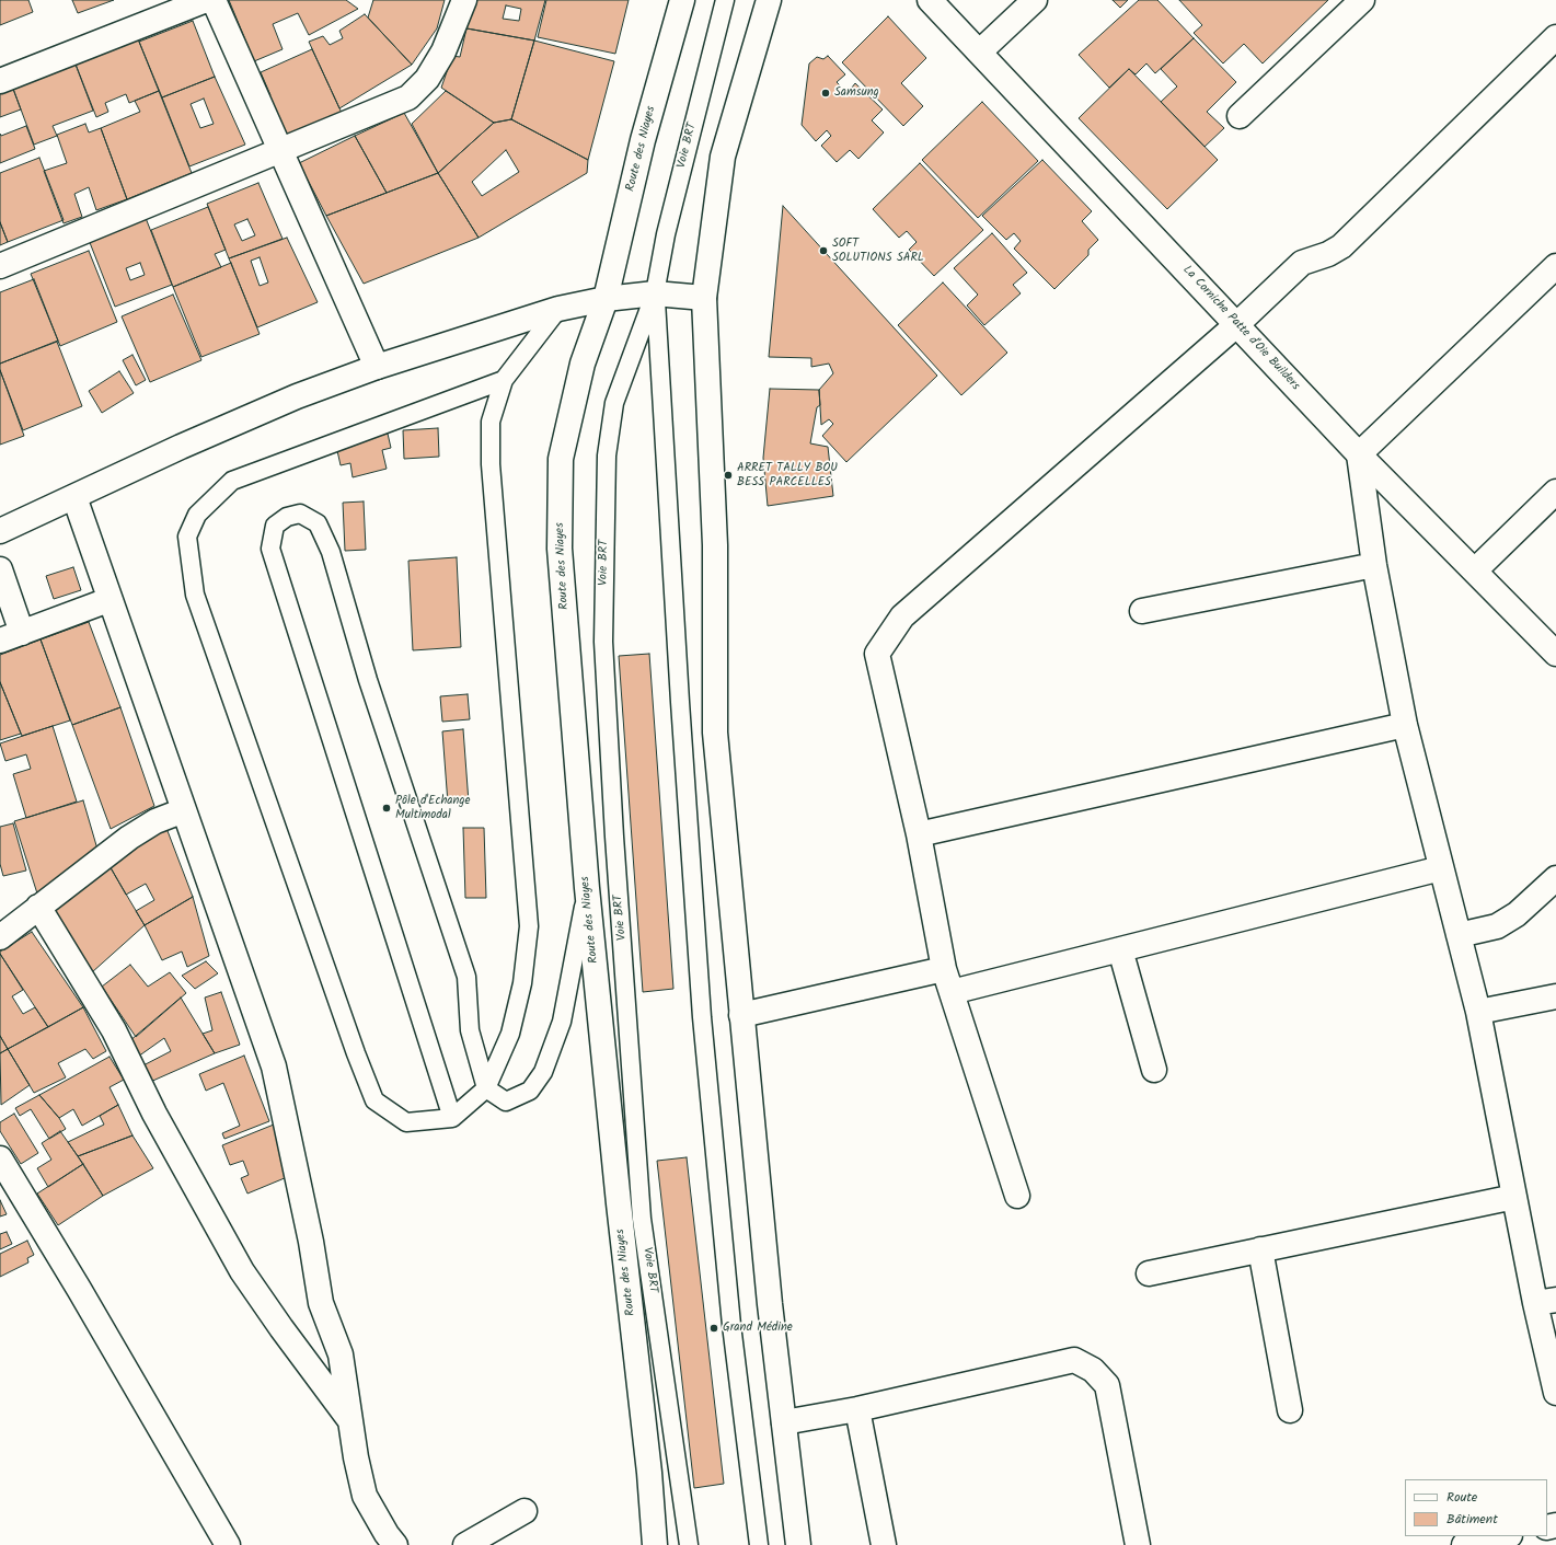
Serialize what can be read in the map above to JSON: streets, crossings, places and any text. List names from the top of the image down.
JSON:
{
  "streets": {
    "street": ["Route des Niayes", "La Corniche Patte d'Oie Builders"],
    "lane": ["Voie BRT"]
  },
  "places": [
    "Samsung",
    "SOFT SOLUTIONS SARL",
    "ARRET TALLY BOU BESS PARCELLES",
    "Pôle d'Echange Multimodal",
    "Grand Médine"
  ],
  "legend": ["Route", "Bâtiment"]
}
